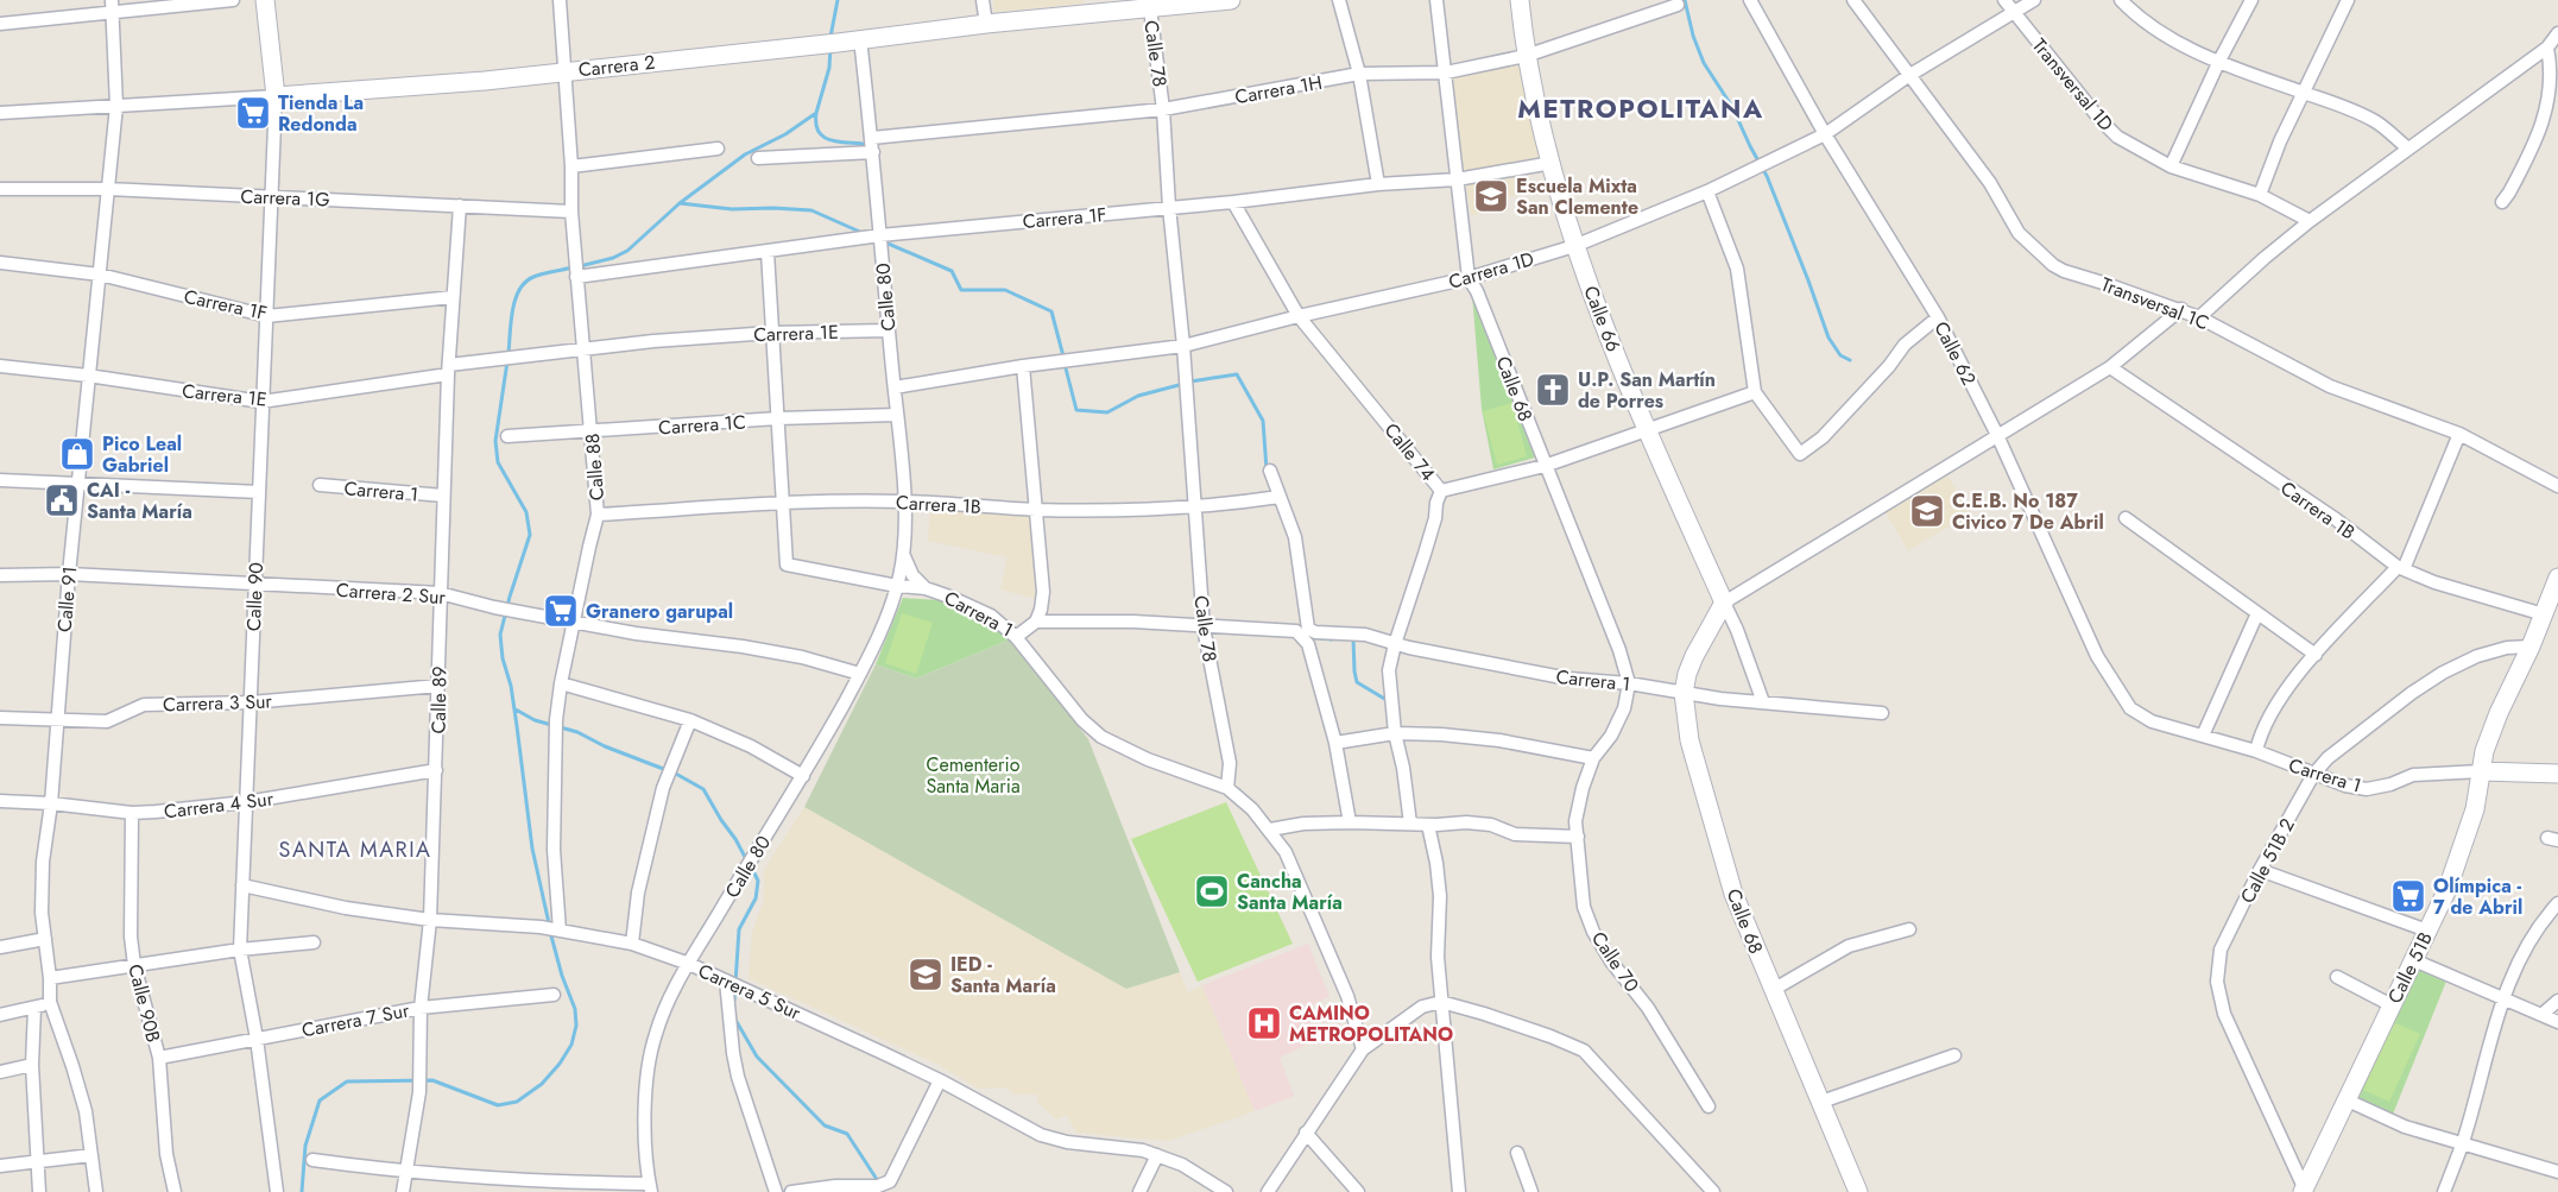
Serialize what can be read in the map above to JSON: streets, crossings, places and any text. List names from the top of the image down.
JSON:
{
  "streets": {
    "street": [
      "Calle 78",
      "Carrera 2",
      "Transversal 1D",
      "Carrera 1H",
      "Carrera 1G",
      "Carrera 1F",
      "Carrera 1D",
      "Calle 80",
      "Transversal 1C",
      "Calle 66",
      "Carrera 1E",
      "Calle 62",
      "Calle 68",
      "Carrera 1C",
      "Calle 74",
      "Calle 88",
      "Carrera 1",
      "Carrera 1B",
      "Carrera 2 Sur",
      "Calle 90",
      "Calle 91",
      "Calle 89",
      "Carrera 3 Sur",
      "Carrera 4 Sur",
      "Calle 51B 2",
      "Calle 70",
      "Calle 51B",
      "Carrera 5 Sur",
      "Calle 90B",
      "Carrera 7 Sur"
    ]
  },
  "crossings": [
    ["Calle 78", "Carrera 2"],
    ["Calle 78", "Carrera 1H"],
    ["Calle 78", "Carrera 1F"],
    ["Calle 78", "Carrera 1D"],
    ["Calle 78", "Carrera 1"],
    ["Calle 78", "Carrera 1B"],
    ["Carrera 2", "Calle 80"],
    ["Carrera 2", "Calle 88"],
    ["Carrera 2", "Calle 90"],
    ["Carrera 2", "Calle 91"],
    ["Transversal 1D", "Carrera 1D"],
    ["Carrera 1H", "Calle 80"],
    ["Carrera 1H", "Calle 66"],
    ["Carrera 1H", "Calle 68"],
    ["Carrera 1G", "Calle 88"],
    ["Carrera 1G", "Calle 90"],
    ["Carrera 1G", "Calle 91"],
    ["Carrera 1G", "Calle 89"],
    ["Carrera 1F", "Calle 80"],
    ["Carrera 1F", "Calle 66"],
    ["Carrera 1F", "Calle 68"],
    ["Carrera 1F", "Calle 74"],
    ["Carrera 1F", "Calle 88"],
    ["Carrera 1F", "Calle 90"],
    ["Carrera 1F", "Calle 91"],
    ["Carrera 1F", "Calle 89"],
    ["Carrera 1D", "Calle 80"],
    ["Carrera 1D", "Transversal 1C"],
    ["Carrera 1D", "Calle 66"],
    ["Carrera 1D", "Calle 62"],
    ["Carrera 1D", "Calle 68"],
    ["Carrera 1D", "Calle 74"],
    ["Calle 80", "Carrera 1E"],
    ["Calle 80", "Carrera 1C"],
    ["Calle 80", "Carrera 1"],
    ["Calle 80", "Carrera 1B"],
    ["Calle 80", "Carrera 2 Sur"],
    ["Calle 80", "Carrera 5 Sur"],
    ["Calle 66", "Calle 68"],
    ["Calle 66", "Carrera 1"],
    ["Carrera 1E", "Calle 88"],
    ["Carrera 1E", "Calle 90"],
    ["Carrera 1E", "Calle 91"],
    ["Carrera 1E", "Calle 89"],
    ["Calle 62", "Carrera 1"],
    ["Calle 68", "Carrera 1"],
    ["Carrera 1C", "Calle 88"],
    ["Calle 74", "Carrera 1"],
    ["Calle 88", "Carrera 1B"],
    ["Calle 88", "Carrera 2 Sur"],
    ["Calle 88", "Carrera 5 Sur"],
    ["Carrera 1", "Carrera 1B"],
    ["Carrera 1", "Calle 89"],
    ["Carrera 1", "Calle 51B 2"],
    ["Carrera 1", "Calle 51B"],
    ["Carrera 1B", "Calle 51B"],
    ["Carrera 2 Sur", "Calle 90"],
    ["Carrera 2 Sur", "Calle 91"],
    ["Carrera 2 Sur", "Calle 89"],
    ["Calle 90", "Carrera 3 Sur"],
    ["Calle 90", "Carrera 4 Sur"],
    ["Calle 90", "Carrera 5 Sur"],
    ["Calle 90", "Carrera 7 Sur"],
    ["Calle 91", "Carrera 3 Sur"],
    ["Calle 91", "Carrera 4 Sur"],
    ["Calle 89", "Carrera 3 Sur"],
    ["Calle 89", "Carrera 4 Sur"],
    ["Calle 89", "Carrera 5 Sur"],
    ["Calle 89", "Carrera 7 Sur"],
    ["Carrera 4 Sur", "Calle 90B"],
    ["Calle 51B 2", "Calle 51B"],
    ["Calle 90B", "Carrera 7 Sur"]
  ],
  "districts": ["METROPOLITANA", "SANTA MARIA"],
  "parks": ["Cementerio Santa Maria"],
  "places": {
    "supermarket": ["Tienda La Redonda", "Granero garupal", "Olímpica - 7 de Abril"],
    "school or university": ["Escuela Mixta San Clemente", "C.E.B. No 187 Civico 7 De Abril", "IED - Santa María"],
    "church": ["U.P. San Martín de Porres"],
    "shop": ["Pico Leal Gabriel"],
    "public building": ["CAI - Santa María"],
    "sports": ["Cancha Santa María"],
    "hospital": ["CAMINO METROPOLITANO"]
  }
}
